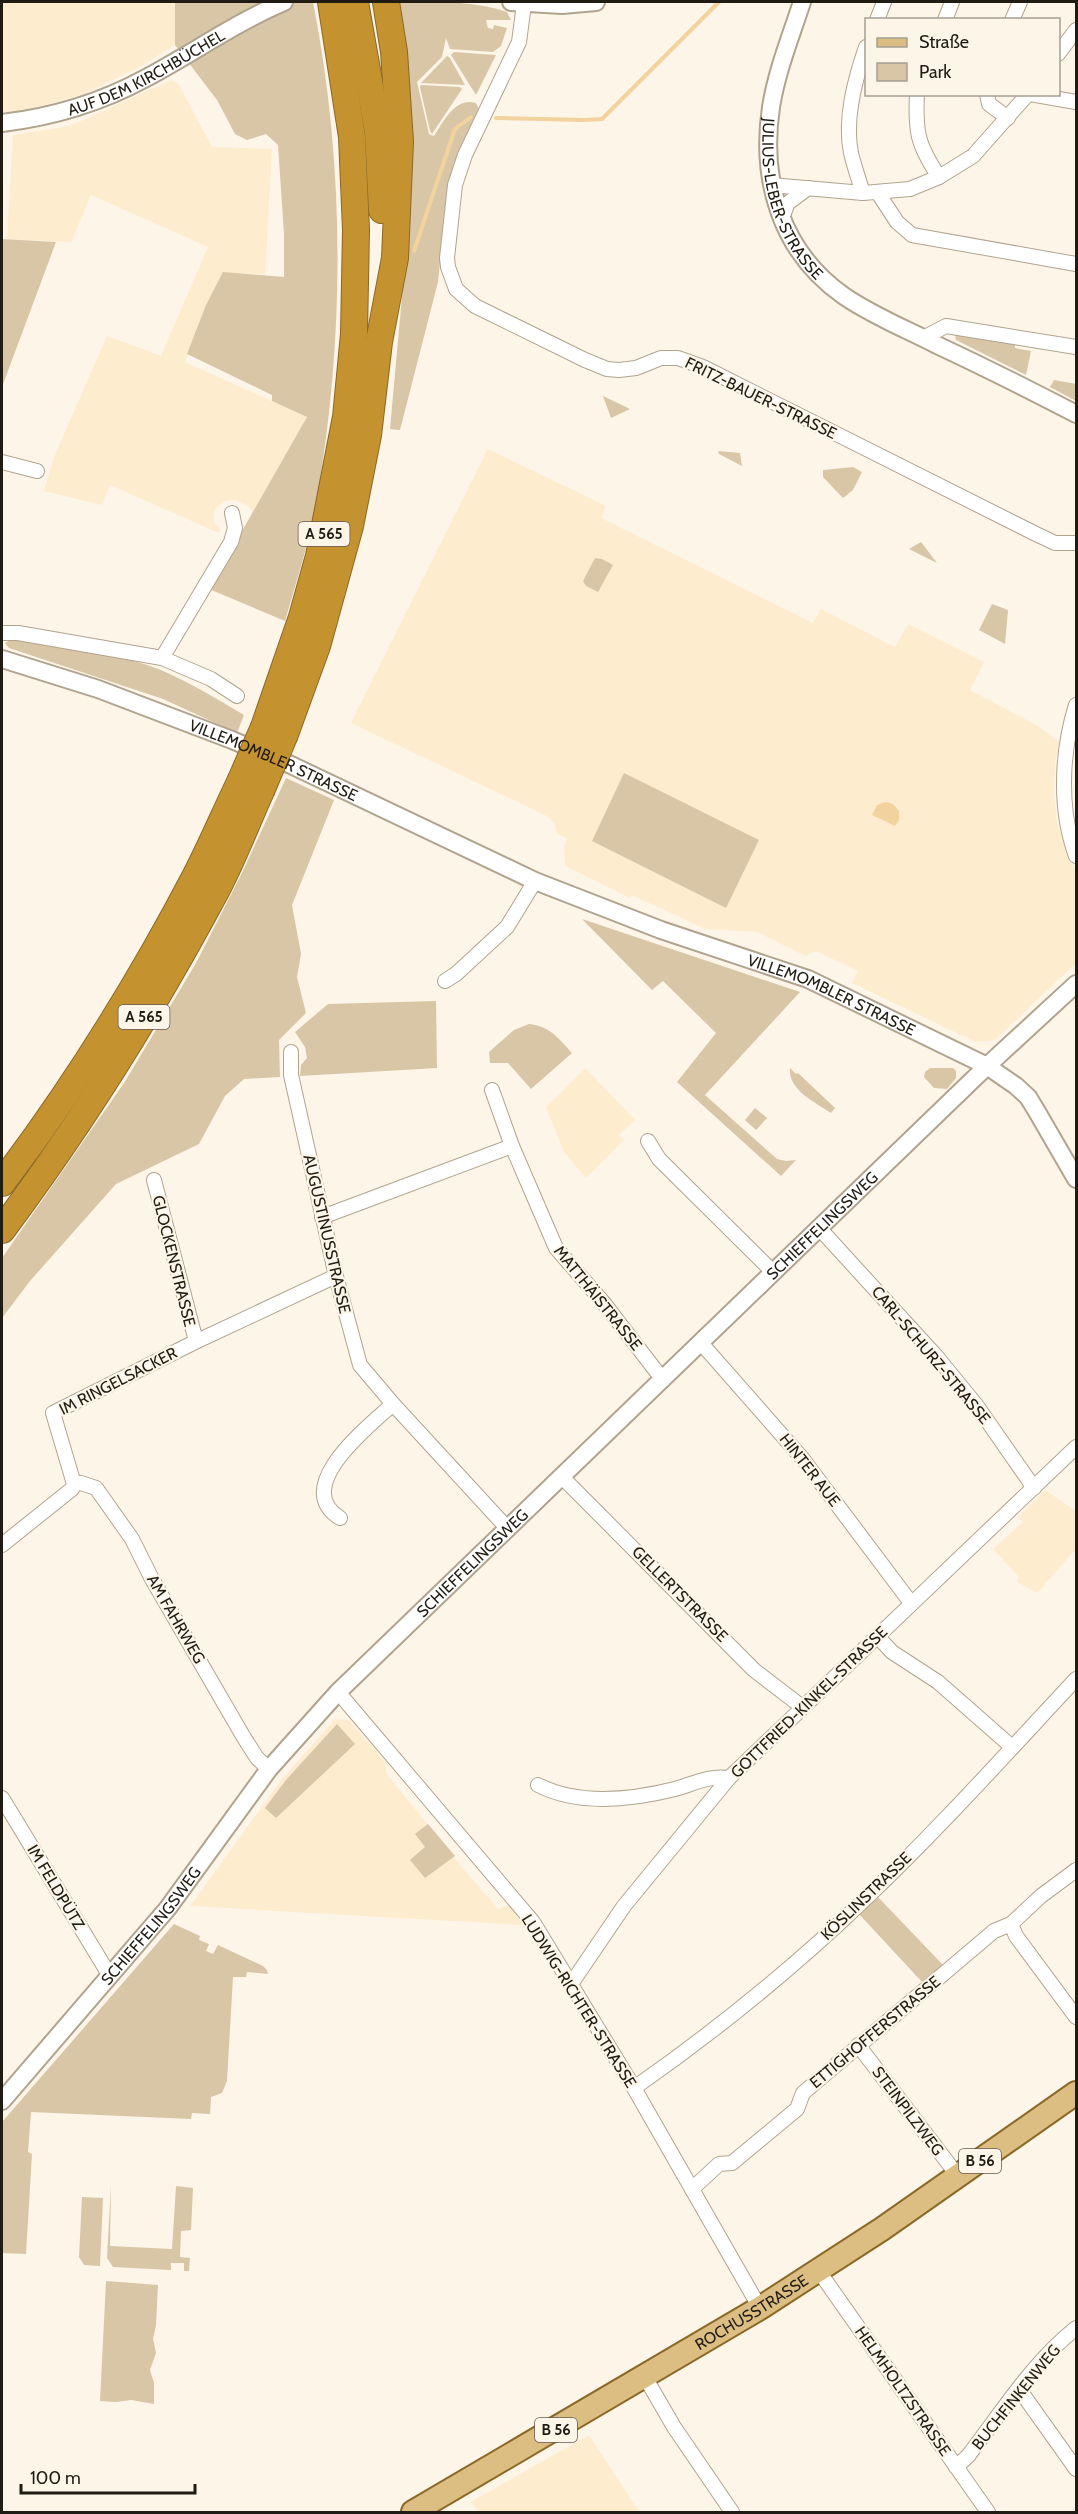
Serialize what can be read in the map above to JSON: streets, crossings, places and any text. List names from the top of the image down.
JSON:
{
  "streets": {
    "highway": ["A 565"],
    "main road": ["B 56", "ROCHUSSTRASSE"],
    "street": [
      "AUF DEM KIRCHBÜCHEL",
      "JULIUS-LEBER-STRASSE",
      "FRITZ-BAUER-STRASSE",
      "VILLEMOMBLER STRASSE",
      "SCHIEFFELINGSWEG",
      "AUGUSTINUSSTRASSE",
      "GLOCKENSTRASSE",
      "MATTHÄISTRASSE",
      "CARL-SCHURZ-STRASSE",
      "IM RINGELSACKER",
      "HINTER AUE",
      "GELLERTSTRASSE",
      "AM FAHRWEG",
      "GOTTFRIED-KINKEL-STRASSE",
      "IM FELDPÜTZ",
      "KÖSLINSTRASSE",
      "LUDWIG-RICHTER-STRASSE",
      "ETTIGHOFFERSTRASSE",
      "STEINPILZWEG",
      "HELMHOLTZSTRASSE",
      "BUCHFINKENWEG"
    ]
  },
  "crossings": [
    ["VILLEMOMBLER STRASSE", "SCHIEFFELINGSWEG"],
    ["SCHIEFFELINGSWEG", "AUGUSTINUSSTRASSE"],
    ["SCHIEFFELINGSWEG", "MATTHÄISTRASSE"],
    ["SCHIEFFELINGSWEG", "CARL-SCHURZ-STRASSE"],
    ["SCHIEFFELINGSWEG", "HINTER AUE"],
    ["SCHIEFFELINGSWEG", "GELLERTSTRASSE"],
    ["SCHIEFFELINGSWEG", "AM FAHRWEG"],
    ["SCHIEFFELINGSWEG", "IM FELDPÜTZ"],
    ["SCHIEFFELINGSWEG", "LUDWIG-RICHTER-STRASSE"],
    ["AUGUSTINUSSTRASSE", "IM RINGELSACKER"],
    ["GLOCKENSTRASSE", "IM RINGELSACKER"],
    ["CARL-SCHURZ-STRASSE", "GOTTFRIED-KINKEL-STRASSE"],
    ["IM RINGELSACKER", "AM FAHRWEG"],
    ["HINTER AUE", "GOTTFRIED-KINKEL-STRASSE"],
    ["GELLERTSTRASSE", "GOTTFRIED-KINKEL-STRASSE"],
    ["GOTTFRIED-KINKEL-STRASSE", "LUDWIG-RICHTER-STRASSE"],
    ["KÖSLINSTRASSE", "LUDWIG-RICHTER-STRASSE"],
    ["LUDWIG-RICHTER-STRASSE", "ETTIGHOFFERSTRASSE"],
    ["LUDWIG-RICHTER-STRASSE", "ROCHUSSTRASSE"],
    ["ETTIGHOFFERSTRASSE", "STEINPILZWEG"],
    ["STEINPILZWEG", "ROCHUSSTRASSE"],
    ["ROCHUSSTRASSE", "HELMHOLTZSTRASSE"],
    ["HELMHOLTZSTRASSE", "BUCHFINKENWEG"]
  ],
  "legend": ["Straße", "Park"],
  "scale_bar": "100 m"
}
